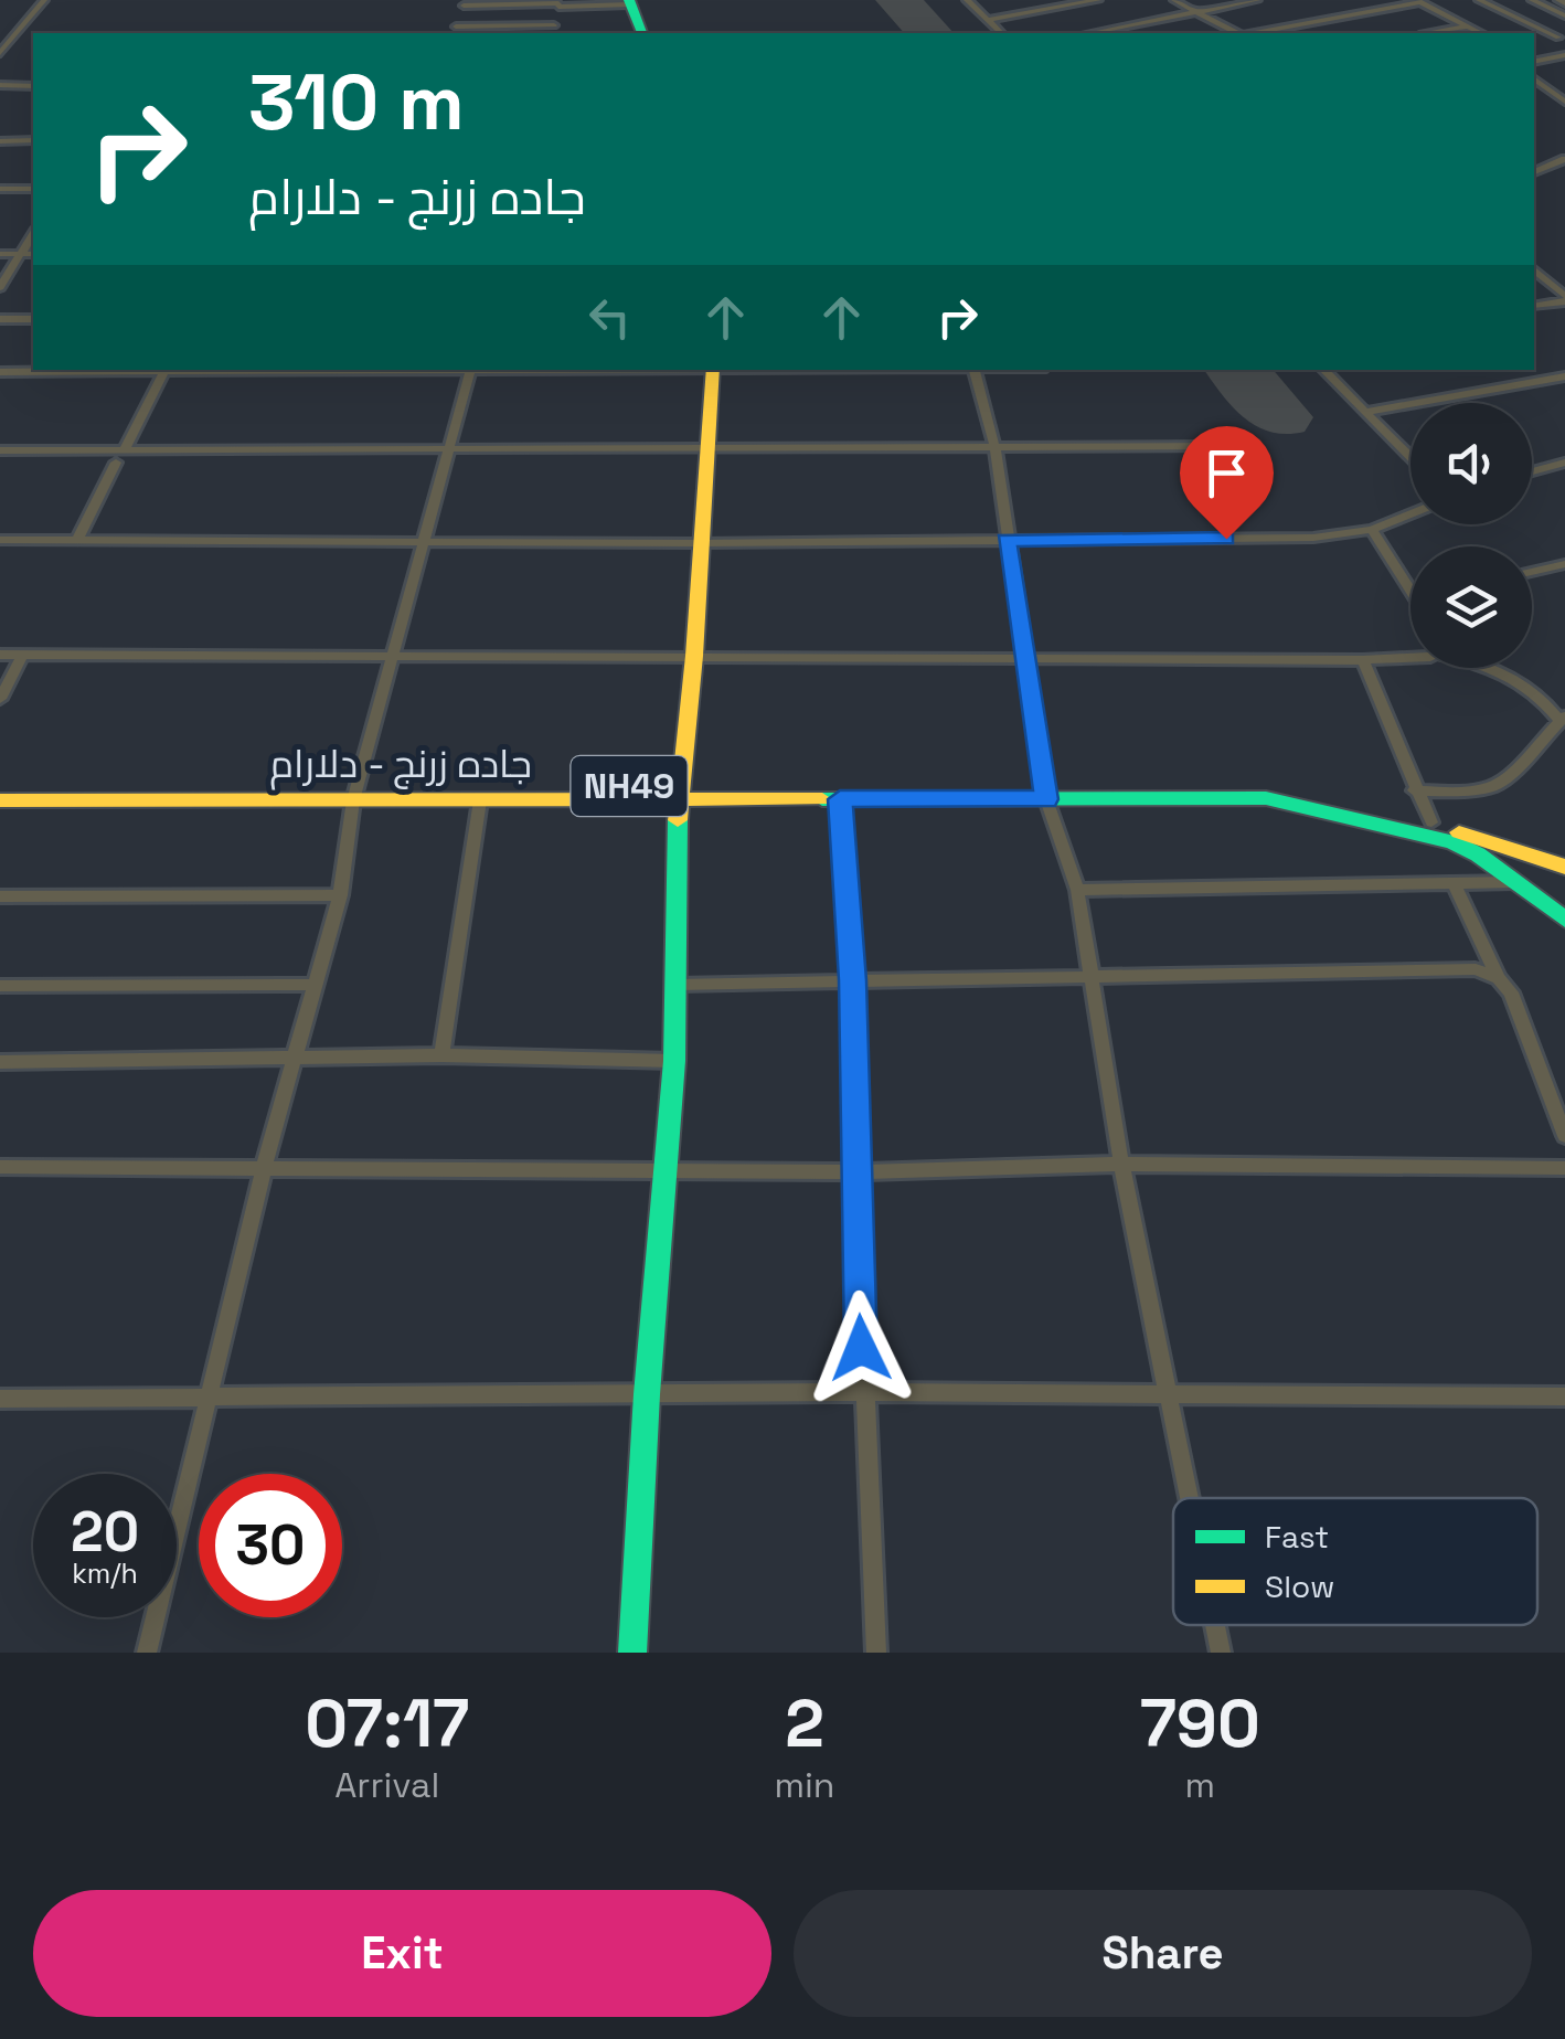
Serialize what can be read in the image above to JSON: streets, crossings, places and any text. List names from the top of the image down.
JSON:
{
  "streets": {
    "main road": ["جاده زرنج - دلارام", "NH49"]
  },
  "legend": ["Fast", "Slow"],
  "page": {
    "turn": ["310 m", "جاده زرنج - دلارام"],
    "speed": "20 km/h",
    "limit": "30",
    "eta": [
      "07:17",
      "Arrival",
      "2",
      "min",
      "790",
      "m"
    ],
    "buttons": ["Exit", "Share"]
  }
}
